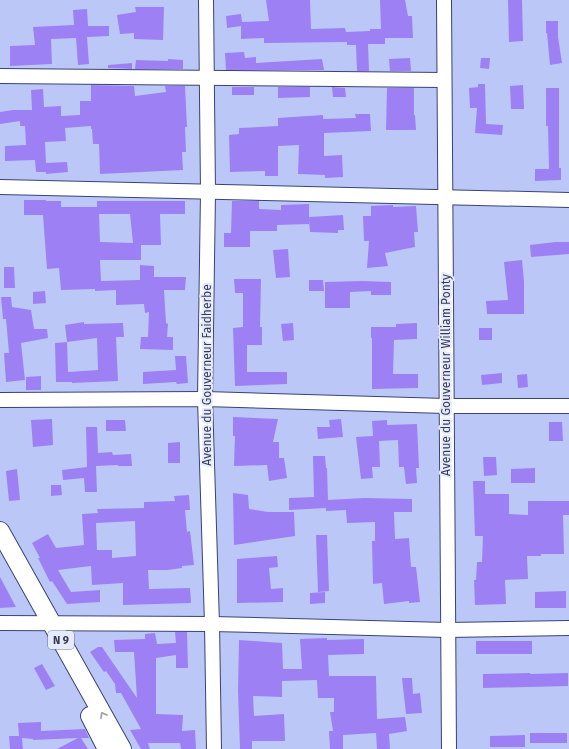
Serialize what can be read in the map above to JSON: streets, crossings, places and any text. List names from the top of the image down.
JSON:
{
  "streets": {
    "main road": ["N 9"],
    "street": ["Avenue du Gouverneur Faidherbe", "Avenue du Gouverneur William Ponty"]
  }
}
